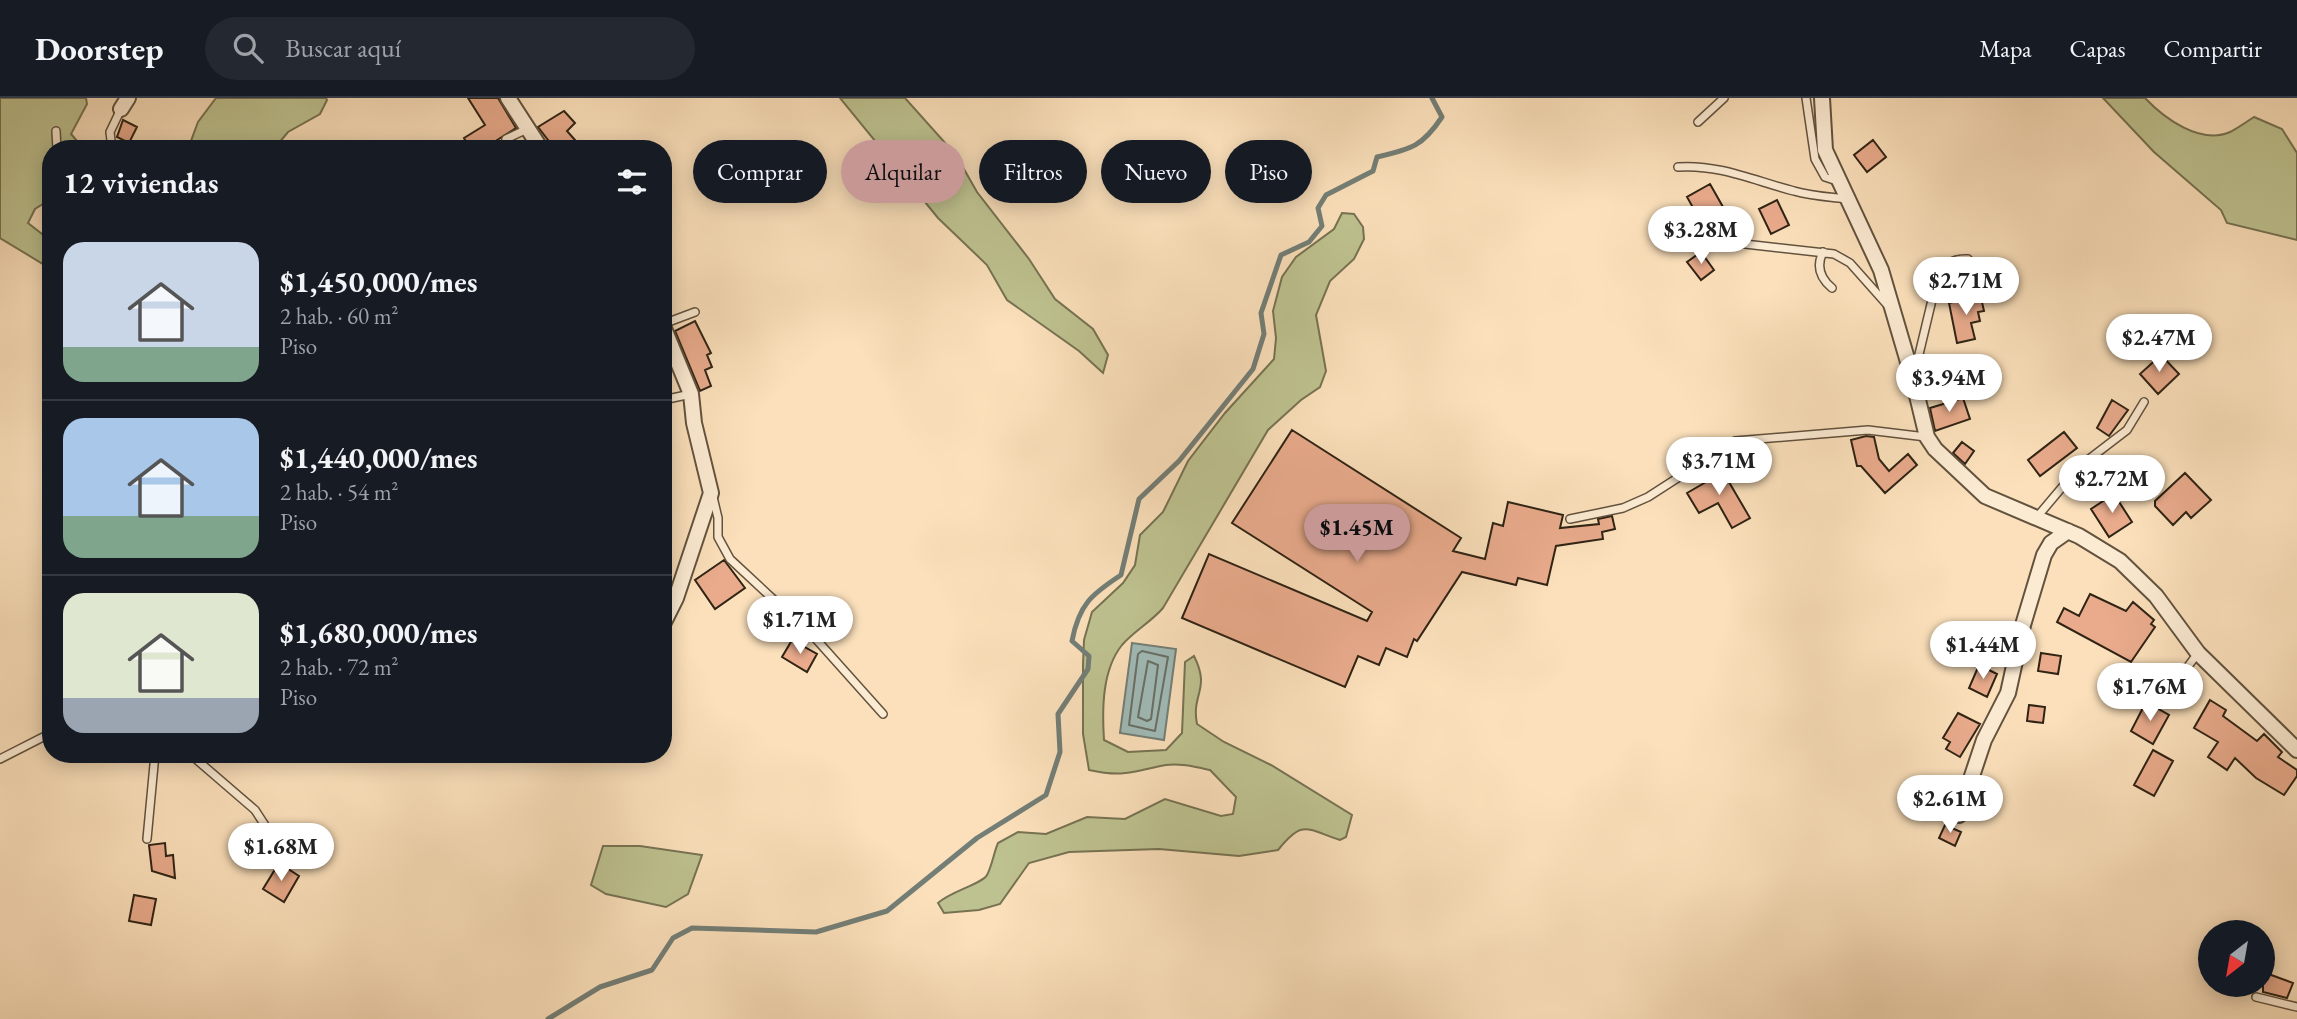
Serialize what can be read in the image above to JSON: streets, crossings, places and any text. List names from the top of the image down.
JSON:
{
  "north": "bottom left",
  "page": {
    "header": "Doorstep",
    "search": "Buscar aquí",
    "nav": ["Mapa", "Capas", "Compartir"],
    "chip": [
      "Comprar",
      "Alquilar",
      "Filtros",
      "Nuevo",
      "Piso"
    ],
    "heading": "12 viviendas",
    "price": [
      "$3.28M",
      "$2.71M",
      "$2.47M",
      "$3.94M",
      "$3.71M",
      "$2.72M",
      "$1.45M",
      "$1.71M",
      "$1.44M",
      "$1.76M",
      "$2.61M",
      "$1.68M"
    ],
    "list": [
      {
        "name": "$1,450,000/mes",
        "note": "2 hab. · 60 m² · Piso"
      },
      {
        "name": "$1,440,000/mes",
        "note": "2 hab. · 54 m² · Piso"
      },
      {
        "name": "$1,680,000/mes",
        "note": "2 hab. · 72 m² · Piso"
      }
    ]
  }
}
